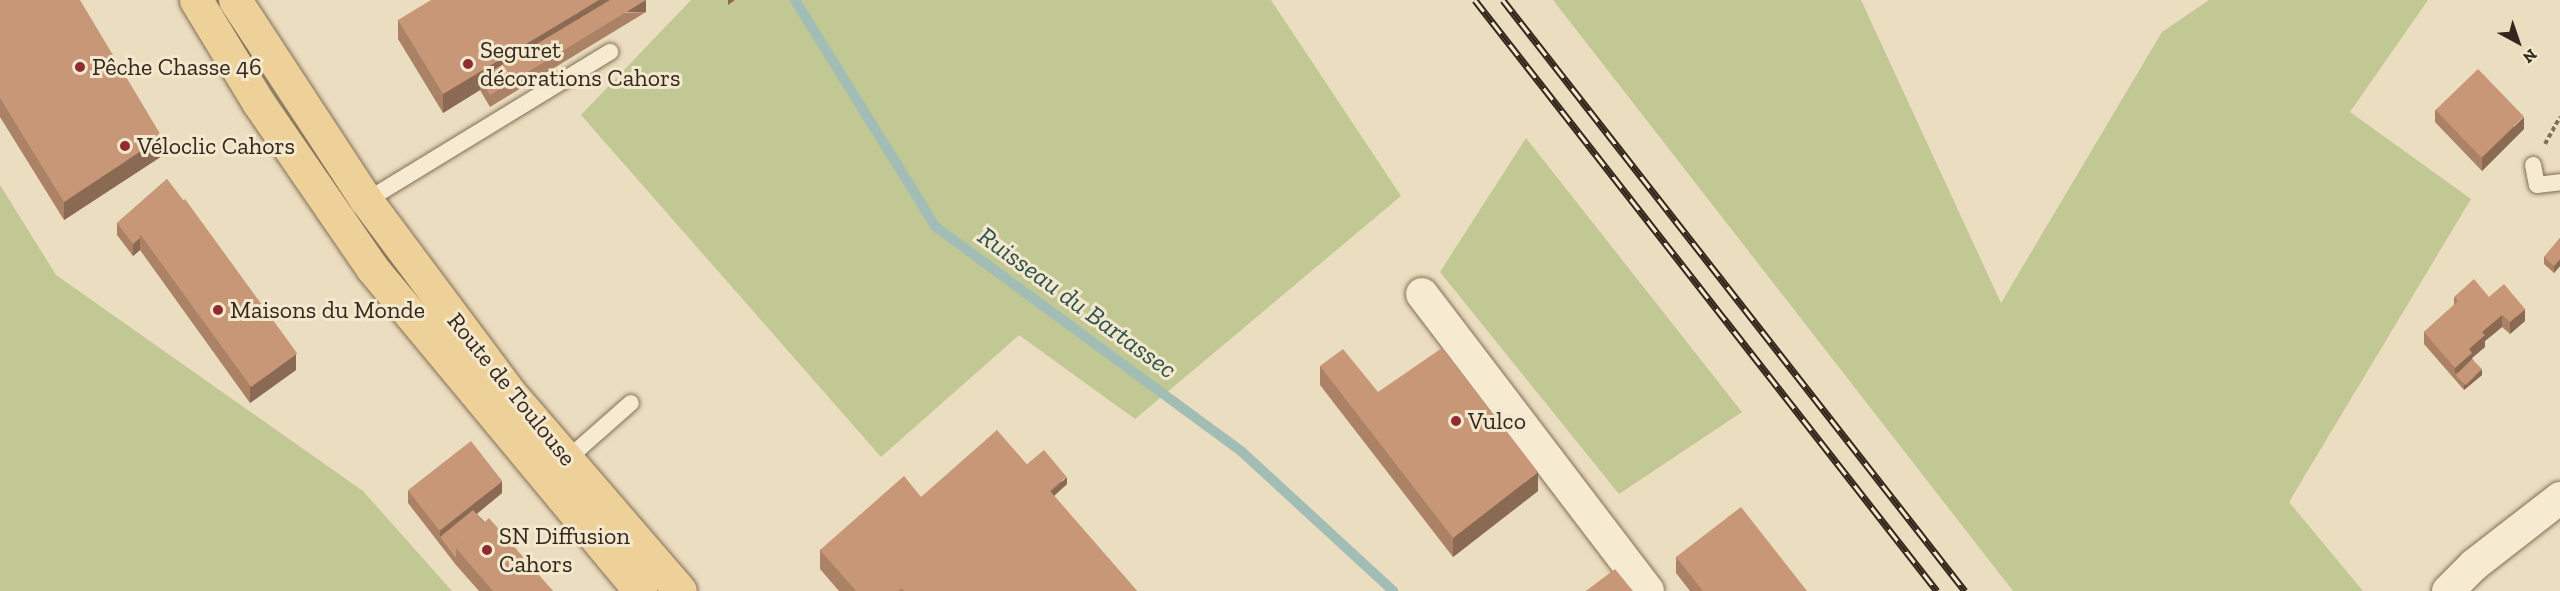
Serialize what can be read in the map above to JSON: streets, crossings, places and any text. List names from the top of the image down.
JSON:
{
  "streets": {
    "main road": ["Route de Toulouse"]
  },
  "water": ["Ruisseau du Bartassec"],
  "places": [
    "Seguret décorations Cahors",
    "Pêche Chasse 46",
    "Véloclic Cahors",
    "Maisons du Monde",
    "Vulco",
    "SN Diffusion Cahors"
  ],
  "north": "bottom right"
}
